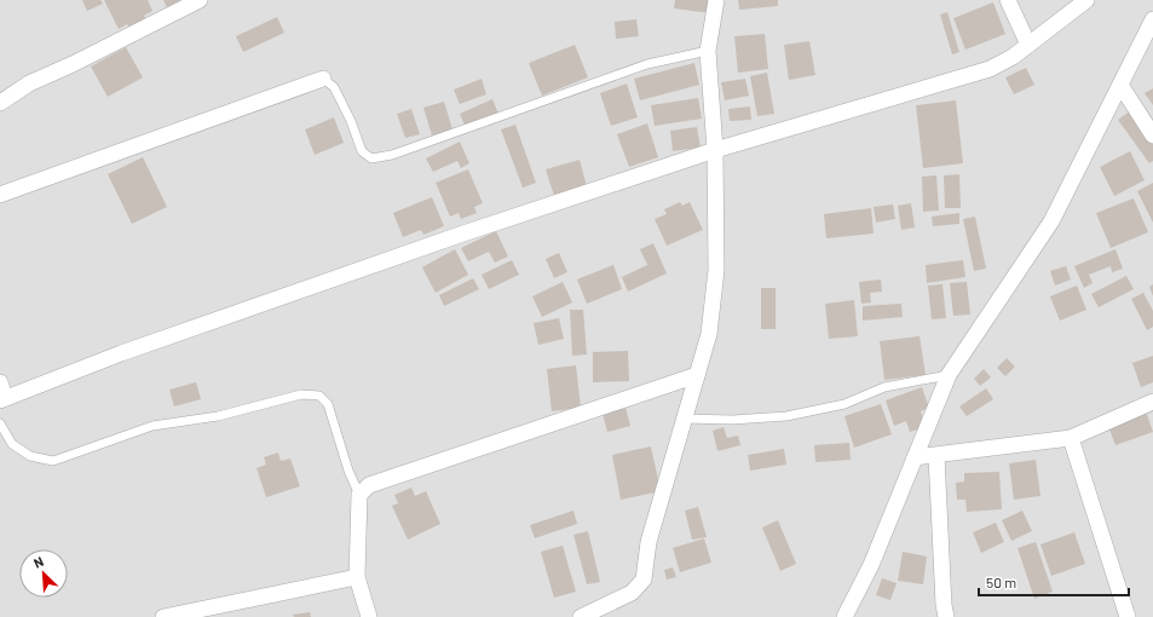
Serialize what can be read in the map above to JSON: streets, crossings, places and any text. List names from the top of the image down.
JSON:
{
  "scale_bar": "50 m",
  "north": "top left"
}
